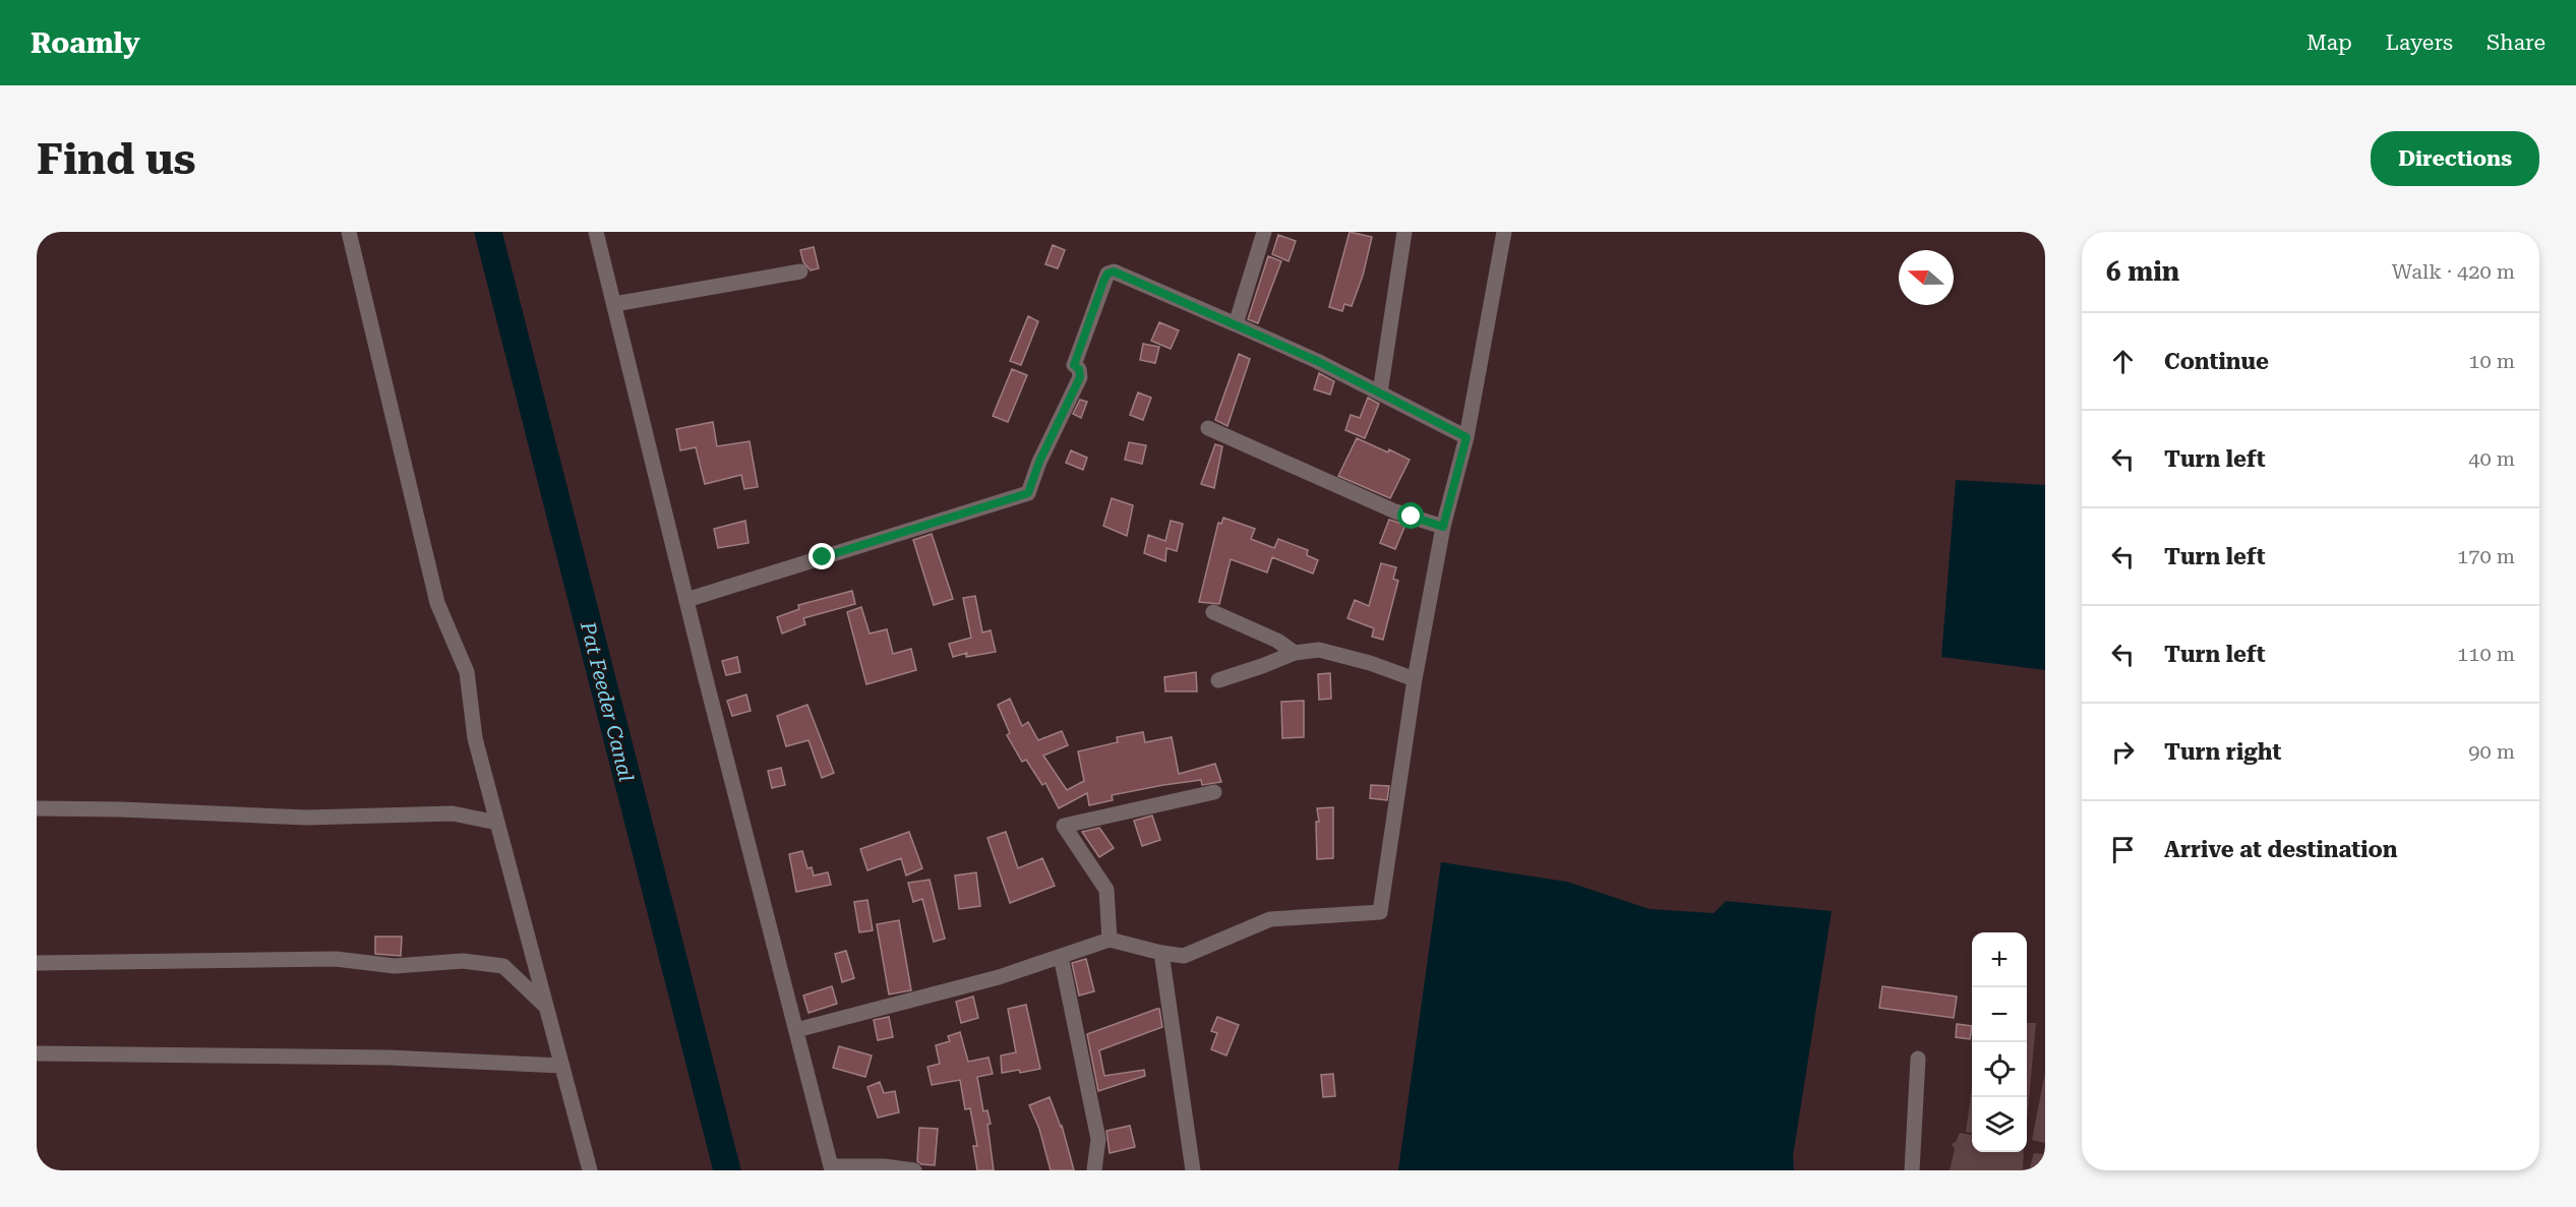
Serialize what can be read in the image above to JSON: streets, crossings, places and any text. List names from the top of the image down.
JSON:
{
  "water": ["Pat Feeder Canal"],
  "north": "left",
  "page": {
    "header": "Roamly",
    "nav": ["Map", "Layers", "Share"],
    "buttons": "Directions",
    "title": "Find us",
    "heading": ["6 min", "Walk · 420 m"],
    "list": [
      ["Continue", "10 m"],
      ["Turn left", "40 m"],
      ["Turn left", "170 m"],
      ["Turn left", "110 m"],
      ["Turn right", "90 m"],
      "Arrive at destination"
    ],
    "map_buttons": ["+", "−"]
  }
}
